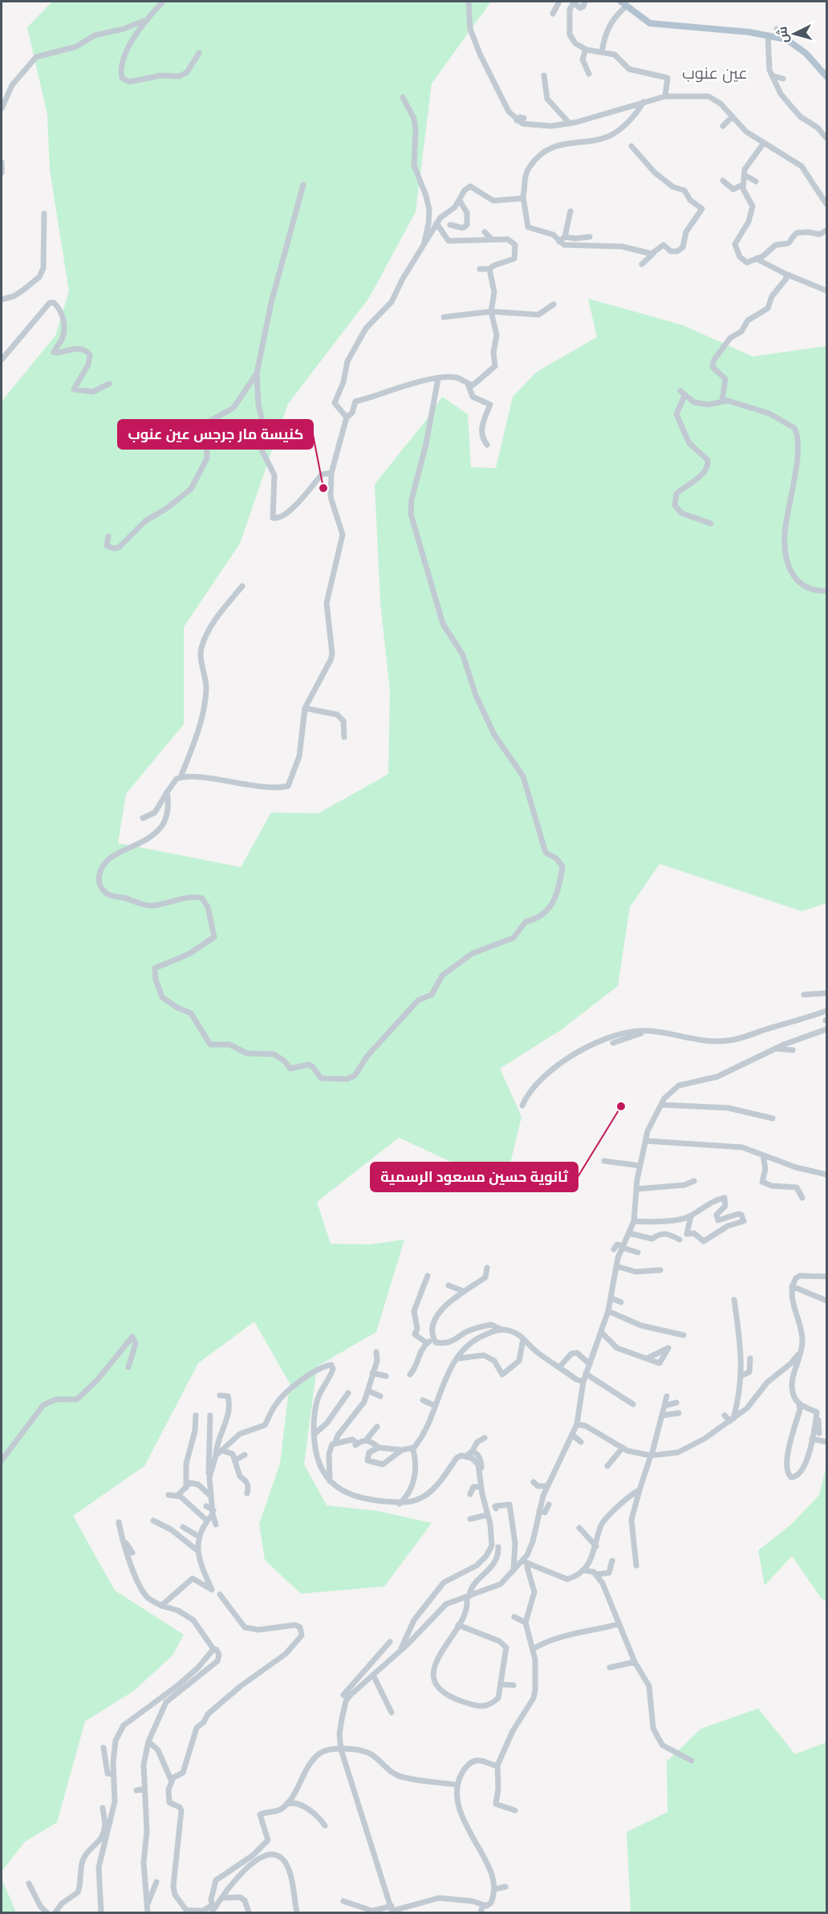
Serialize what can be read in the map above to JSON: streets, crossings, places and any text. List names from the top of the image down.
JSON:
{
  "districts": ["عين عنوب"],
  "places": ["كنيسة مار جرجس عين عنوب", "ثانوية حسين مسعود الرسمية"],
  "north": "left"
}
